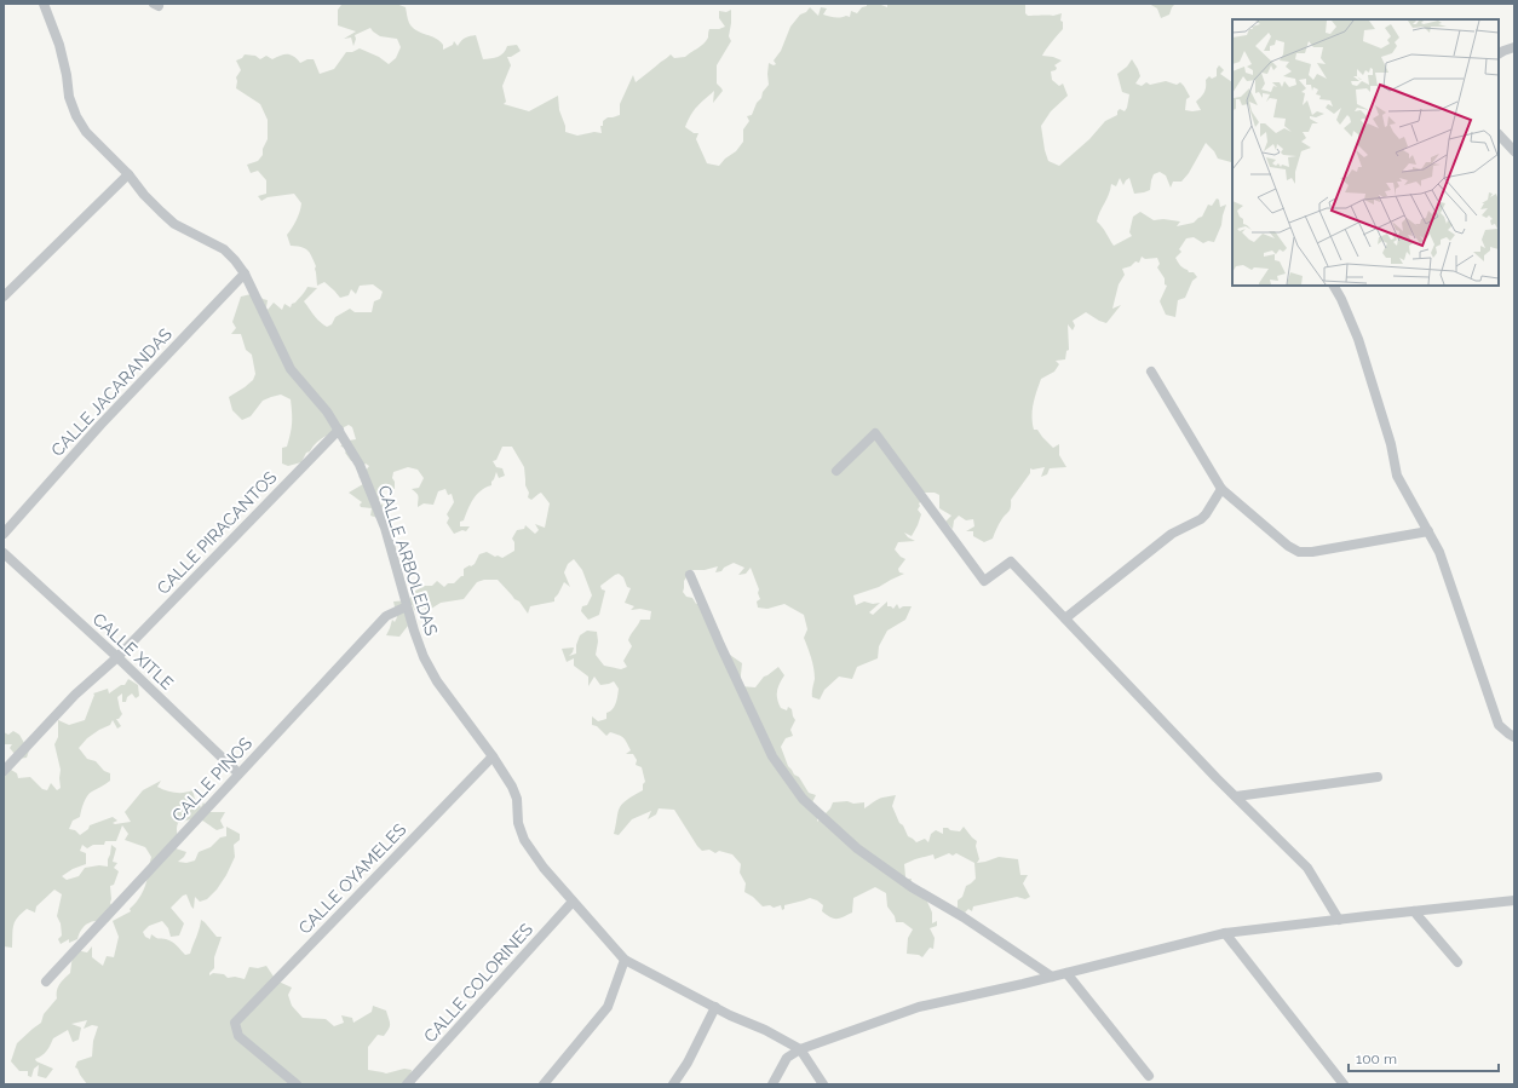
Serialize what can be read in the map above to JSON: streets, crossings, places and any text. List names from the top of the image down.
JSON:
{
  "streets": {
    "street": [
      "CALLE JACARANDAS",
      "CALLE PIRACANTOS",
      "CALLE ARBOLEDAS",
      "CALLE XITLE",
      "CALLE PINOS",
      "CALLE OYAMELES",
      "CALLE COLORINES"
    ]
  },
  "crossings": [
    ["CALLE JACARANDAS", "CALLE ARBOLEDAS"],
    ["CALLE PIRACANTOS", "CALLE ARBOLEDAS"],
    ["CALLE PIRACANTOS", "CALLE XITLE"],
    ["CALLE ARBOLEDAS", "CALLE PINOS"],
    ["CALLE ARBOLEDAS", "CALLE OYAMELES"],
    ["CALLE ARBOLEDAS", "CALLE COLORINES"],
    ["CALLE XITLE", "CALLE PINOS"]
  ],
  "scale_bar": "100 m"
}
